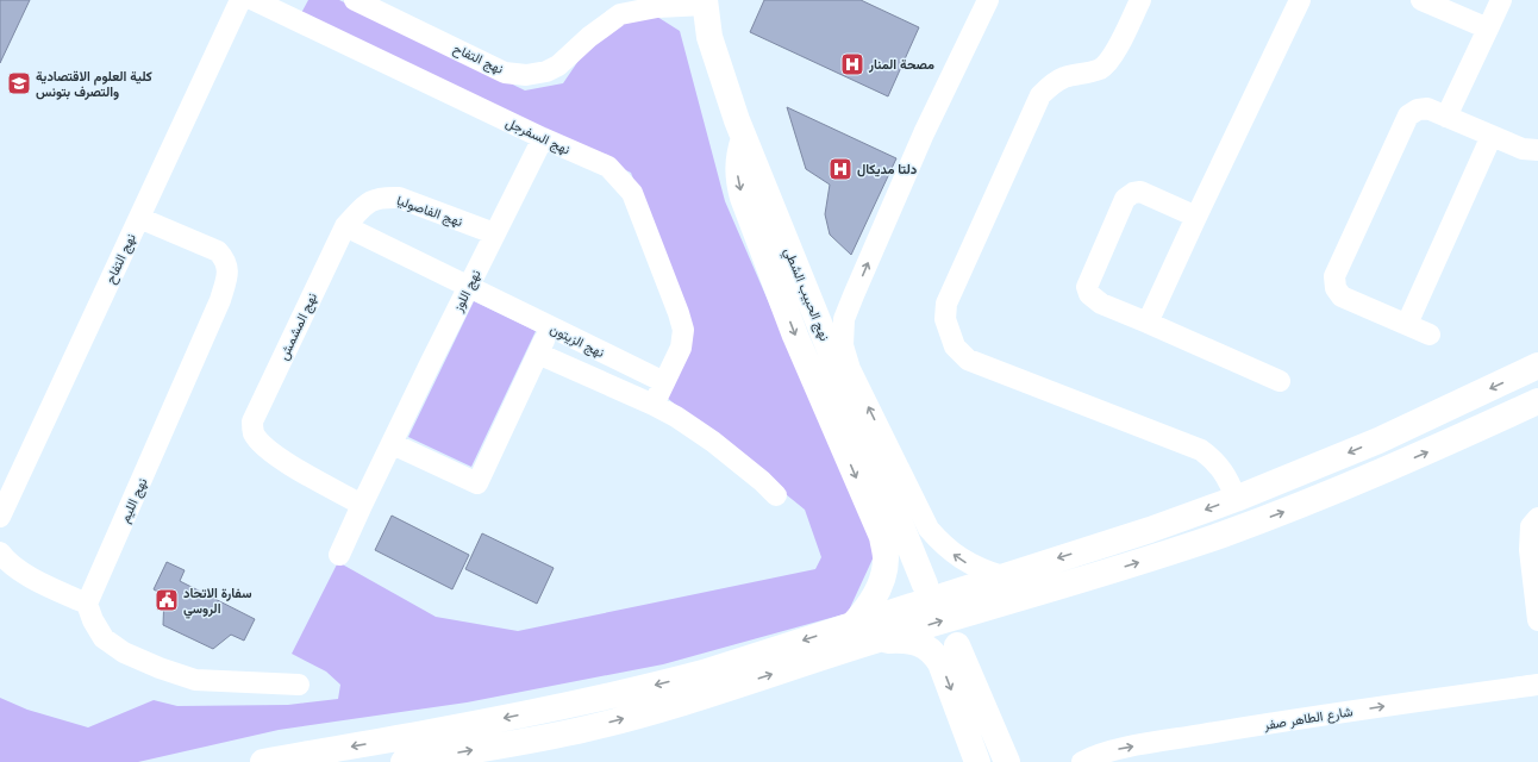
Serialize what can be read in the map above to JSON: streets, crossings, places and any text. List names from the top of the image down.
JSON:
{
  "streets": {
    "street": [
      "نهج التفاح",
      "نهج السفرجل",
      "نهج الفاصوليا",
      "نهج اللوز",
      "نهج الحبيب الشطي",
      "نهج المشمش",
      "نهج الزيتون",
      "نهج الليم",
      "شارع الطاهر صفر"
    ]
  },
  "crossings": [
    ["نهج التفاح", "نهج الحبيب الشطي"],
    ["نهج التفاح", "نهج الليم"],
    ["نهج السفرجل", "نهج اللوز"],
    ["نهج السفرجل", "نهج الزيتون"],
    ["نهج الفاصوليا", "نهج اللوز"],
    ["نهج الفاصوليا", "نهج المشمش"],
    ["نهج اللوز", "نهج المشمش"],
    ["نهج اللوز", "نهج الزيتون"]
  ],
  "places": {
    "hospital": ["مصحة المنار", "دلتا مديكال"],
    "school or university": ["كلية العلوم الاقتصادية والتصرف بتونس"],
    "public building": ["سفارة الاتحاد الروسي"]
  }
}
